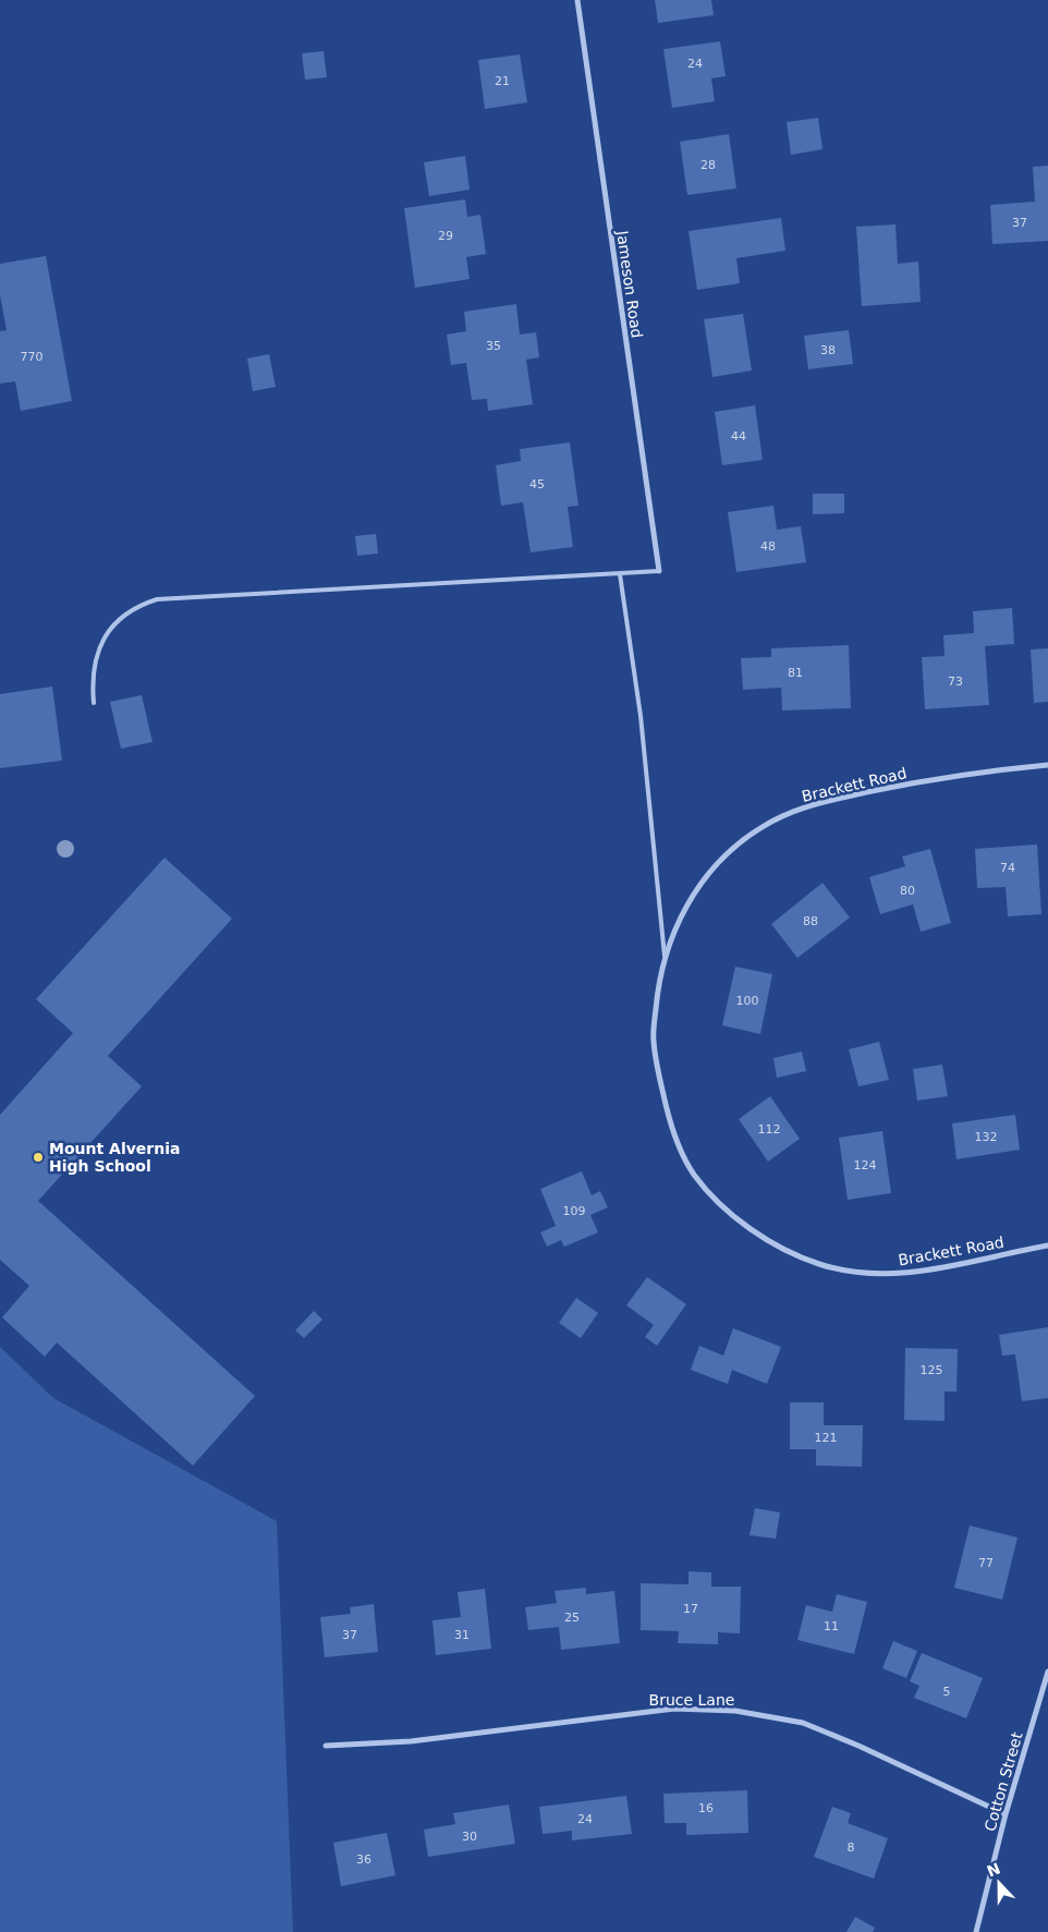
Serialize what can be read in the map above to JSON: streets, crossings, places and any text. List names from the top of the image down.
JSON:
{
  "streets": {
    "street": [
      "Jameson Road",
      "Brackett Road",
      "Bruce Lane",
      "Cotton Street"
    ]
  },
  "crossings": [
    ["Bruce Lane", "Cotton Street"]
  ],
  "places": ["Mount Alvernia High School"],
  "house_numbers": [
    "24",
    "21",
    "28",
    "37",
    "29",
    "35",
    "38",
    "770",
    "44",
    "45",
    "48",
    "81",
    "73",
    "74",
    "80",
    "88",
    "100",
    "112",
    "132",
    "124",
    "109",
    "125",
    "121",
    "77",
    "17",
    "25",
    "11",
    "37",
    "31",
    "5",
    "16",
    "24",
    "30",
    "8",
    "36"
  ],
  "north": "top"
}
